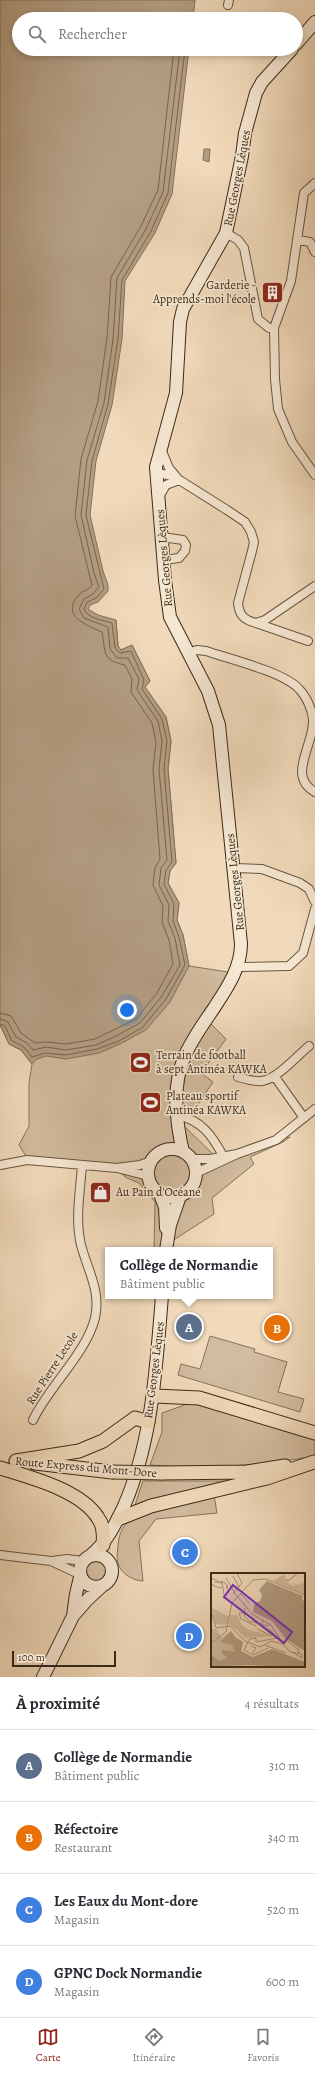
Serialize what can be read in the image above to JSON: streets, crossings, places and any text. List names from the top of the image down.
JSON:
{
  "streets": {
    "main road": ["Rue Georges Lèques", "Route Express du Mont-Dore"],
    "street": ["Rue Pierre Lecole"]
  },
  "places": {
    "building": ["Garderie - Apprends-moi l'école"],
    "sports": ["Terrain de football à sept Antinéa KAWKA", "Plateau sportif Antinéa KAWKA"],
    "shop": ["Au Pain d'Océane"]
  },
  "scale_bar": "100 m",
  "page": {
    "search": "Rechercher",
    "popup": ["Collège de Normandie", "Bâtiment public"],
    "pins": [
      "A",
      "B",
      "C",
      "D"
    ],
    "scale": "100 m",
    "heading": ["À proximité", "4 résultats"],
    "list": [
      {
        "mark": "A",
        "name": "Collège de Normandie",
        "note": "Bâtiment public",
        "value": "310 m"
      },
      {
        "mark": "B",
        "name": "Réfectoire",
        "note": "Restaurant",
        "value": "340 m"
      },
      {
        "mark": "C",
        "name": "Les Eaux du Mont-dore",
        "note": "Magasin",
        "value": "520 m"
      },
      {
        "mark": "D",
        "name": "GPNC Dock Normandie",
        "note": "Magasin",
        "value": "600 m"
      }
    ],
    "nav": ["Carte", "Itinéraire", "Favoris"]
  }
}
